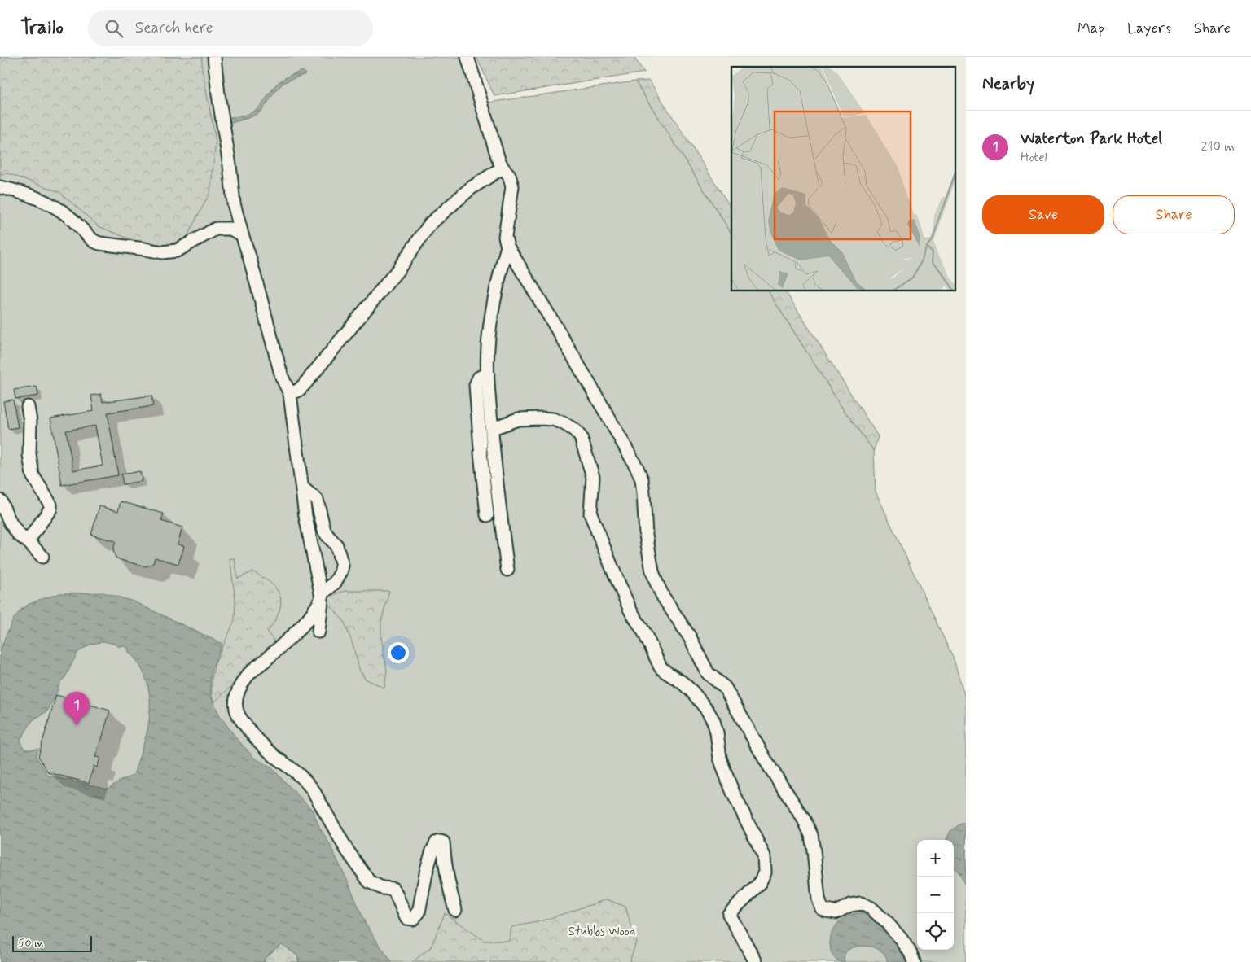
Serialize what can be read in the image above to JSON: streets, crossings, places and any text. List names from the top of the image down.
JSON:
{
  "parks": ["Stubbs Wood"],
  "scale_bar": "50 m",
  "page": {
    "header": "Trailo",
    "search": "Search here",
    "nav": ["Map", "Layers", "Share"],
    "heading": "Nearby",
    "list": [
      {
        "mark": "1",
        "name": "Waterton Park Hotel",
        "note": "Hotel",
        "value": "210 m"
      }
    ],
    "buttons": ["Save", "Share"],
    "pins": "1",
    "map_buttons": ["+", "−"],
    "scale": "50 m"
  }
}
